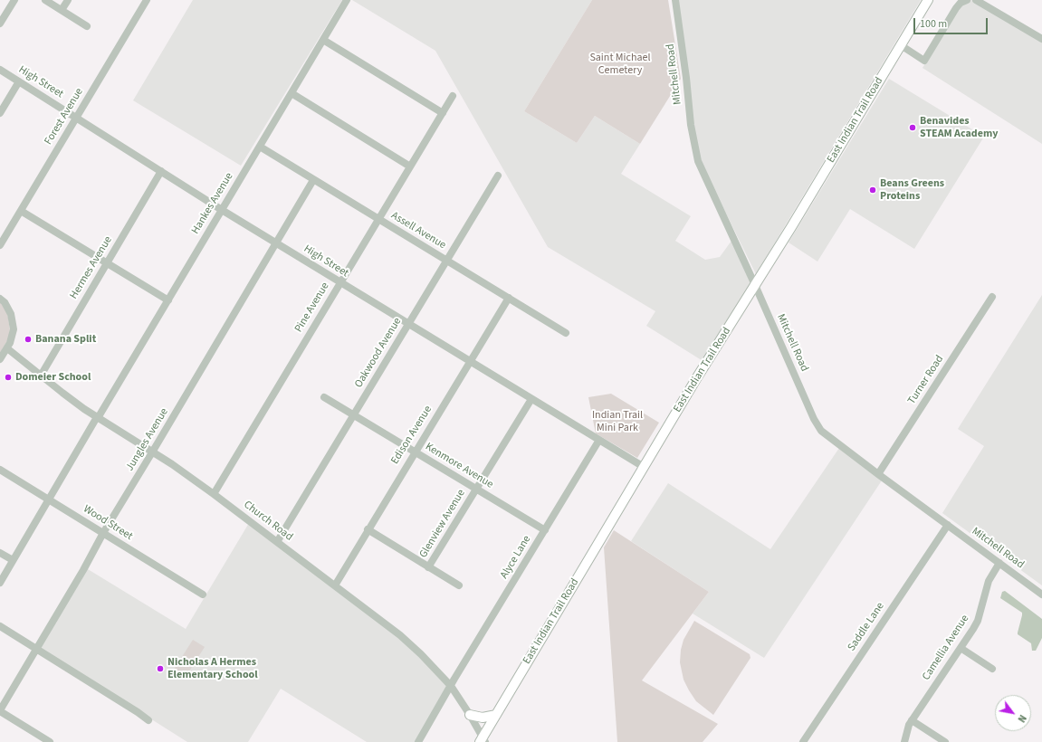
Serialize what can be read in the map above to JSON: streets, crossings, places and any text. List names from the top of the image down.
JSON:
{
  "streets": {
    "main road": ["East Indian Trail Road"],
    "street": [
      "Mitchell Road",
      "High Street",
      "Forest Avenue",
      "Hankes Avenue",
      "Assell Avenue",
      "Hermes Avenue",
      "Pine Avenue",
      "Oakwood Avenue",
      "Turner Road",
      "Edison Avenue",
      "Jungles Avenue",
      "Kenmore Avenue",
      "Church Road",
      "Wood Street",
      "Glenview Avenue",
      "Alyce Lane",
      "Saddle Lane",
      "Camellia Avenue"
    ]
  },
  "crossings": [
    ["Mitchell Road", "East Indian Trail Road"],
    ["Mitchell Road", "Turner Road"],
    ["Mitchell Road", "Saddle Lane"],
    ["Mitchell Road", "Camellia Avenue"],
    ["High Street", "Forest Avenue"],
    ["High Street", "East Indian Trail Road"],
    ["High Street", "Hankes Avenue"],
    ["High Street", "Hermes Avenue"],
    ["High Street", "Pine Avenue"],
    ["High Street", "Oakwood Avenue"],
    ["High Street", "Edison Avenue"],
    ["High Street", "Jungles Avenue"],
    ["High Street", "Glenview Avenue"],
    ["High Street", "Alyce Lane"],
    ["East Indian Trail Road", "Church Road"],
    ["Hankes Avenue", "Assell Avenue"],
    ["Hankes Avenue", "Church Road"],
    ["Hankes Avenue", "Wood Street"],
    ["Assell Avenue", "Pine Avenue"],
    ["Assell Avenue", "Oakwood Avenue"],
    ["Assell Avenue", "Edison Avenue"],
    ["Assell Avenue", "Jungles Avenue"],
    ["Hermes Avenue", "Church Road"],
    ["Pine Avenue", "Church Road"],
    ["Oakwood Avenue", "Kenmore Avenue"],
    ["Oakwood Avenue", "Church Road"],
    ["Edison Avenue", "Kenmore Avenue"],
    ["Edison Avenue", "Church Road"],
    ["Jungles Avenue", "Church Road"],
    ["Jungles Avenue", "Wood Street"],
    ["Kenmore Avenue", "Glenview Avenue"],
    ["Kenmore Avenue", "Alyce Lane"],
    ["Church Road", "Alyce Lane"]
  ],
  "parks": ["Saint Michael Cemetery", "Indian Trail Mini Park"],
  "places": [
    "Benavides STEAM Academy",
    "Beans Greens Proteins",
    "Banana Split",
    "Domeier School",
    "Nicholas A Hermes Elementary School"
  ],
  "scale_bar": "100 m",
  "north": "bottom right"
}
